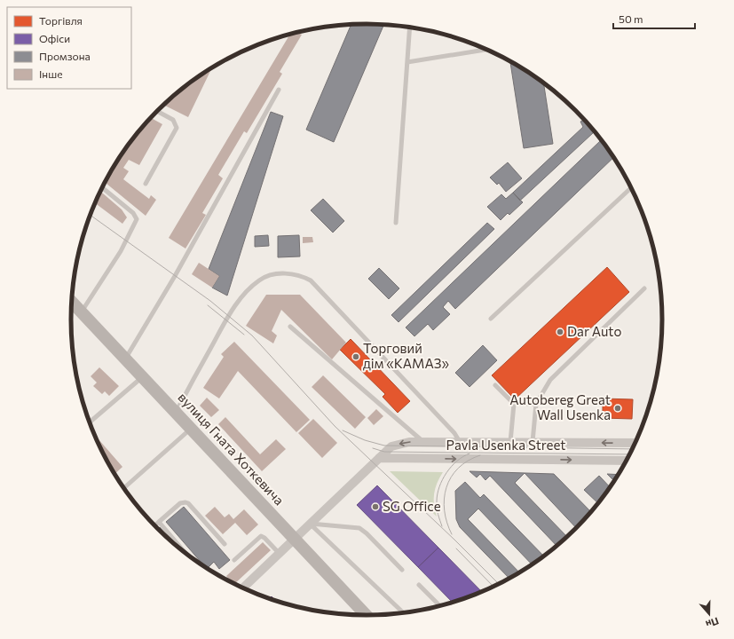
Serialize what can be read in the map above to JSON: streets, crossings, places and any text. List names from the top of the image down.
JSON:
{
  "streets": {
    "street": ["Pavla Usenka Street", "вулиця Гната Хоткевича"]
  },
  "crossings": [
    ["Pavla Usenka Street", "вулиця Гната Хоткевича"]
  ],
  "places": [
    "Dar Auto",
    "Торговий дім «КАМАЗ»",
    "Autobereg Great Wall Usenka",
    "SG Office"
  ],
  "legend": [
    "Торгівля",
    "Офіси",
    "Промзона",
    "Інше"
  ],
  "scale_bar": "50 m",
  "north": "bottom"
}
